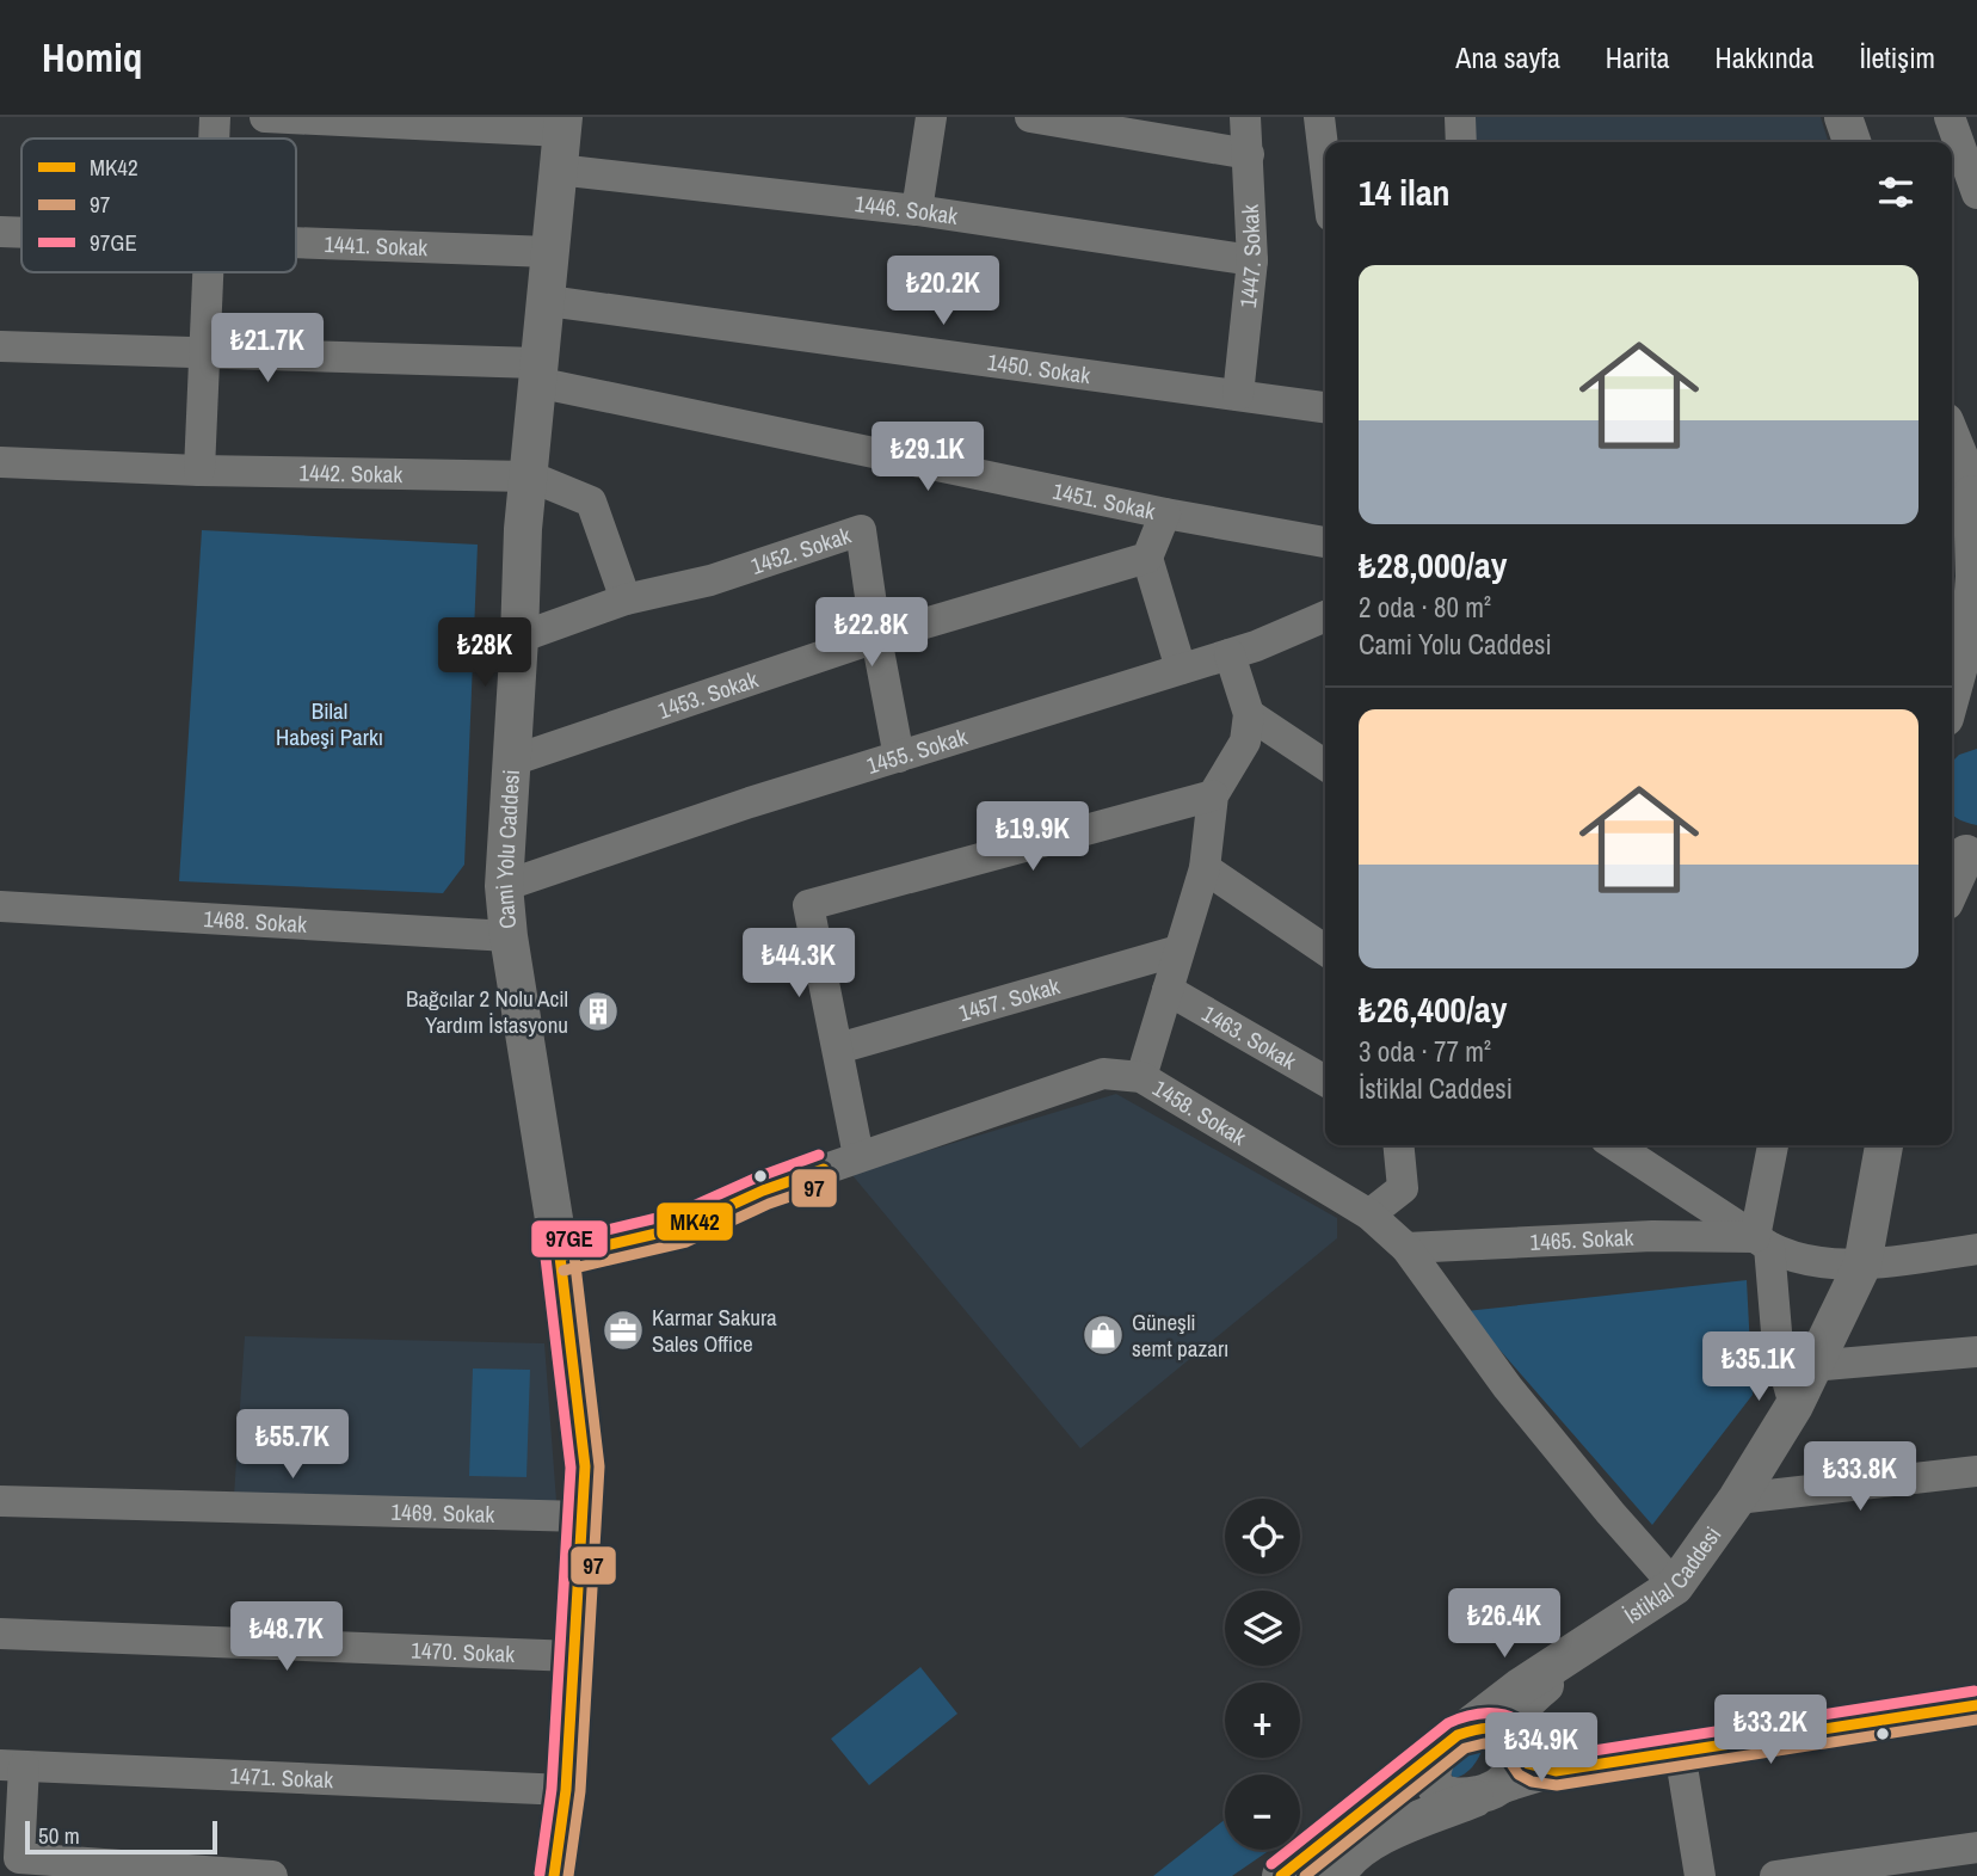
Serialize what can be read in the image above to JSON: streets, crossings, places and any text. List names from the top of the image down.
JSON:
{
  "streets": {
    "street": [
      "1446. Sokak",
      "1441. Sokak",
      "1447. Sokak",
      "1450. Sokak",
      "1442. Sokak",
      "1451. Sokak",
      "1452. Sokak",
      "1453. Sokak",
      "1455. Sokak",
      "Cami Yolu Caddesi",
      "1468. Sokak",
      "1457. Sokak",
      "1463. Sokak",
      "1458. Sokak",
      "1465. Sokak",
      "1469. Sokak",
      "İstiklal Caddesi",
      "1470. Sokak",
      "1471. Sokak"
    ]
  },
  "crossings": [
    ["1446. Sokak", "1447. Sokak"],
    ["1446. Sokak", "Cami Yolu Caddesi"],
    ["1441. Sokak", "Cami Yolu Caddesi"],
    ["1447. Sokak", "1450. Sokak"],
    ["1450. Sokak", "Cami Yolu Caddesi"],
    ["1442. Sokak", "1452. Sokak"],
    ["1442. Sokak", "Cami Yolu Caddesi"],
    ["1451. Sokak", "Cami Yolu Caddesi"],
    ["1452. Sokak", "1453. Sokak"],
    ["1452. Sokak", "1455. Sokak"],
    ["1452. Sokak", "Cami Yolu Caddesi"],
    ["1453. Sokak", "Cami Yolu Caddesi"],
    ["1455. Sokak", "Cami Yolu Caddesi"],
    ["Cami Yolu Caddesi", "1468. Sokak"],
    ["Cami Yolu Caddesi", "1458. Sokak"],
    ["Cami Yolu Caddesi", "1469. Sokak"],
    ["Cami Yolu Caddesi", "1470. Sokak"],
    ["Cami Yolu Caddesi", "1471. Sokak"],
    ["1458. Sokak", "1465. Sokak"],
    ["1458. Sokak", "İstiklal Caddesi"]
  ],
  "parks": ["Bilal Habeşi Parkı"],
  "places": {
    "building": ["Bağcılar 2 Nolu Acil Yardım İstasyonu"],
    "office": ["Karmar Sakura Sales Office"],
    "shop": ["Güneşli semt pazarı"]
  },
  "lines": ["transit line 97GE", "transit line MK42", "transit line 97"],
  "legend": ["MK42", "97", "97GE"],
  "scale_bar": "50 m",
  "page": {
    "header": "Homiq",
    "nav": [
      "Ana sayfa",
      "Harita",
      "Hakkında",
      "İletişim"
    ],
    "heading": "14 ilan",
    "list": [
      {
        "name": "₺28,000/ay",
        "note": "2 oda · 80 m² · Cami Yolu Caddesi"
      },
      {
        "name": "₺26,400/ay",
        "note": "3 oda · 77 m² · İstiklal Caddesi"
      }
    ],
    "price": [
      "₺20.2K",
      "₺21.7K",
      "₺29.1K",
      "₺22.8K",
      "₺28K",
      "₺19.9K",
      "₺44.3K",
      "₺35.1K",
      "₺55.7K",
      "₺33.8K",
      "₺26.4K",
      "₺48.7K",
      "₺33.2K",
      "₺34.9K"
    ],
    "map_buttons": ["+", "−"],
    "scale": "50 m"
  }
}
